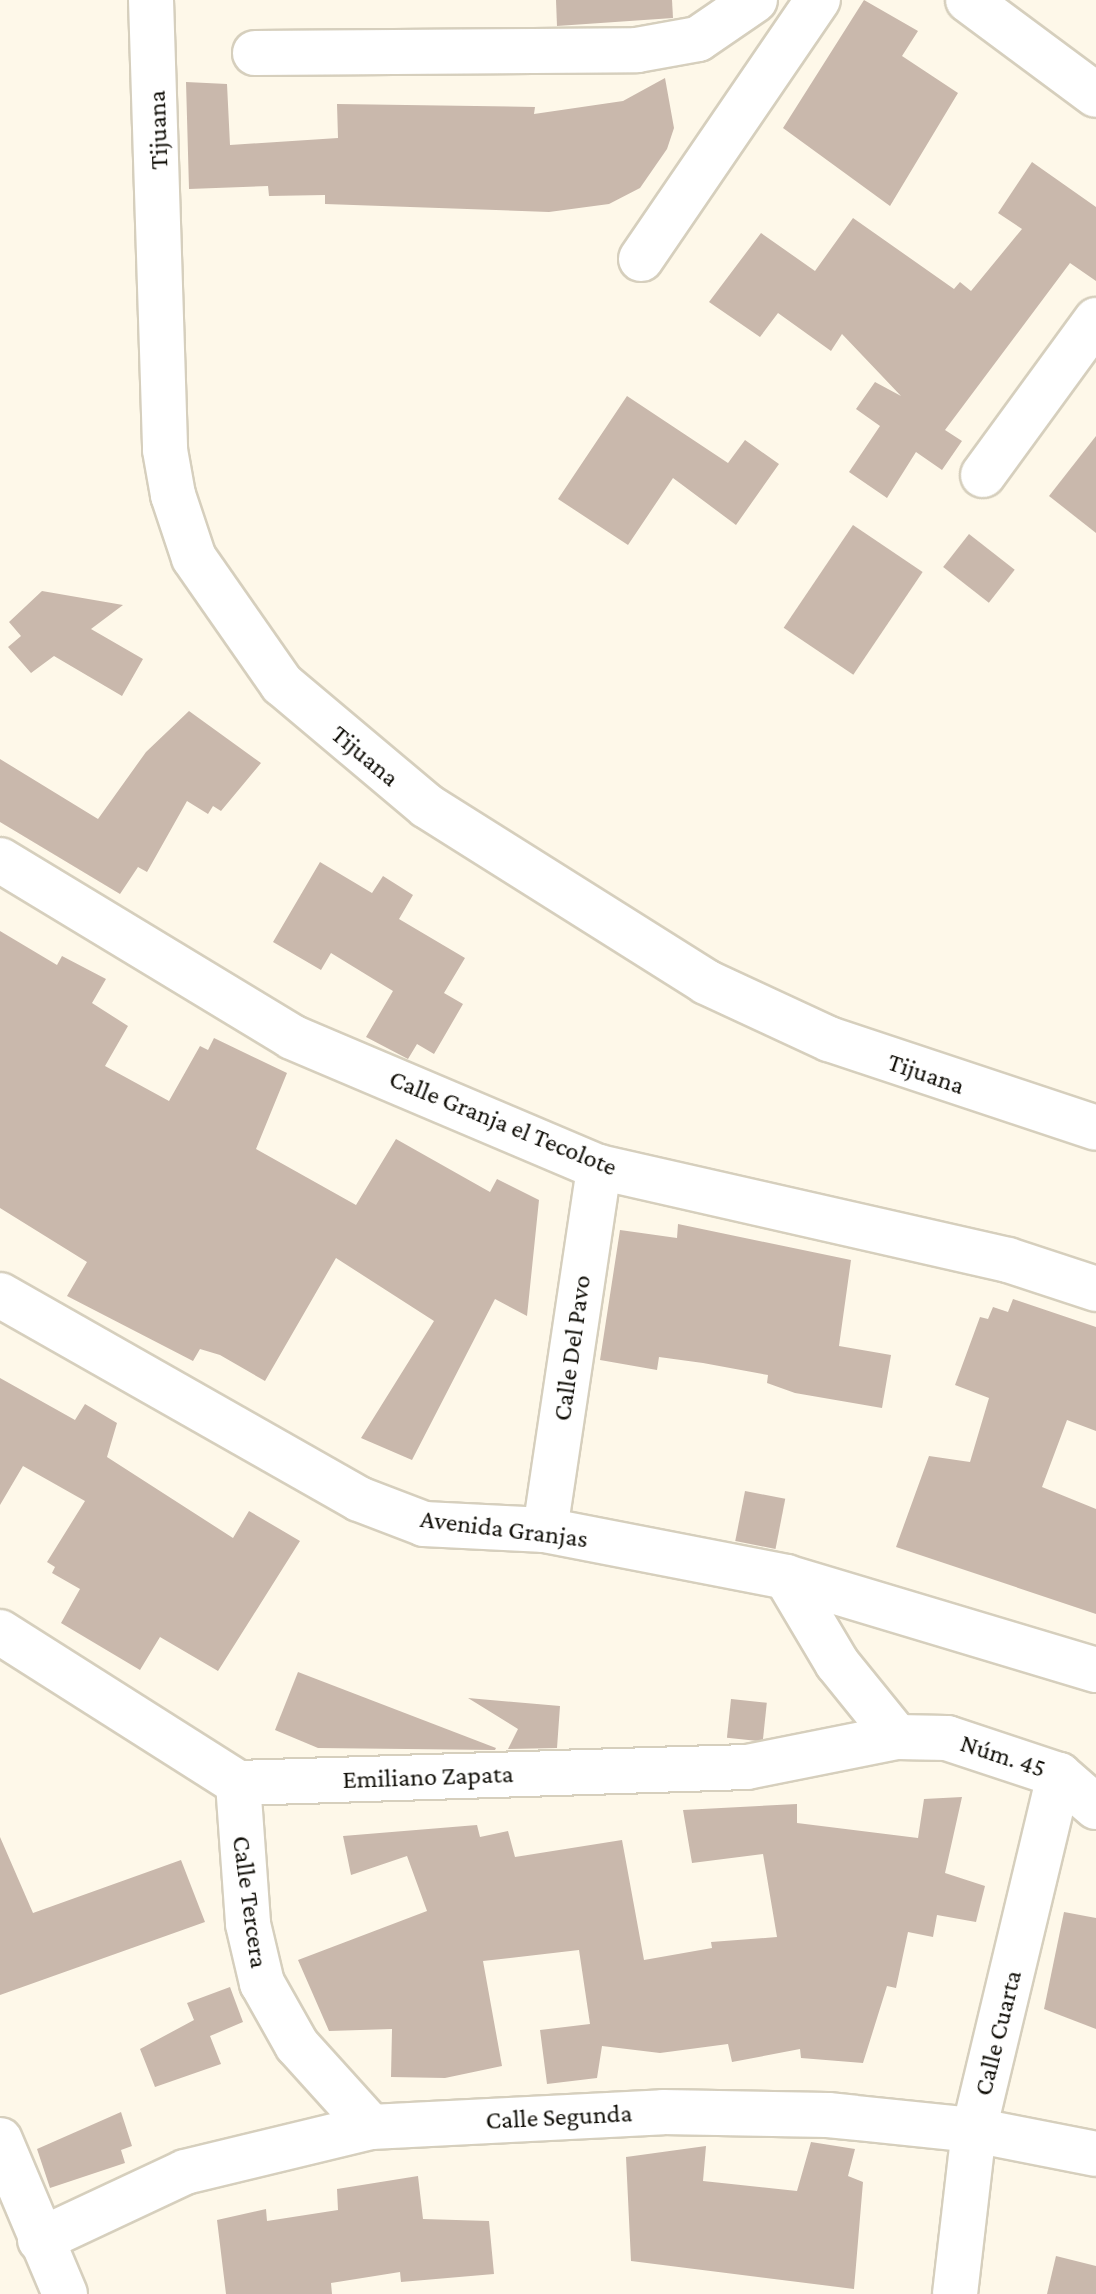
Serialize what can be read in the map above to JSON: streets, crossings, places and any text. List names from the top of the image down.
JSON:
{
  "streets": {
    "street": [
      "Tijuana",
      "Calle Granja el Tecolote",
      "Calle Del Pavo",
      "Avenida Granjas",
      "Núm. 45",
      "Emiliano Zapata",
      "Calle Tercera",
      "Calle Cuarta",
      "Calle Segunda"
    ]
  },
  "crossings": [
    ["Calle Granja el Tecolote", "Calle Del Pavo"],
    ["Calle Del Pavo", "Avenida Granjas"],
    ["Núm. 45", "Emiliano Zapata"],
    ["Núm. 45", "Calle Cuarta"],
    ["Emiliano Zapata", "Calle Tercera"],
    ["Calle Tercera", "Calle Segunda"],
    ["Calle Cuarta", "Calle Segunda"]
  ]
}
